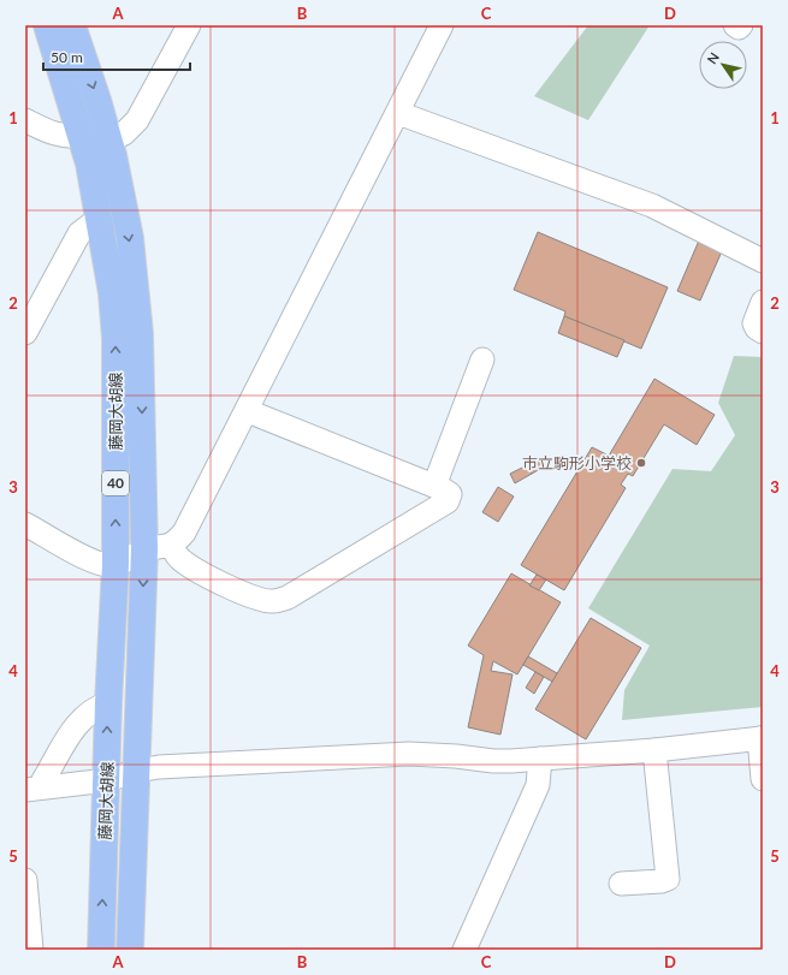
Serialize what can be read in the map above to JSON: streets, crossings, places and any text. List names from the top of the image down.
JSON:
{
  "streets": {
    "main road": ["藤岡大胡線", "40"]
  },
  "places": ["市立駒形小学校"],
  "scale_bar": "50 m",
  "north": "top left",
  "grid": {
    "columns": [
      "A",
      "B",
      "C",
      "D"
    ],
    "rows": [
      "1",
      "2",
      "3",
      "4",
      "5"
    ]
  }
}
